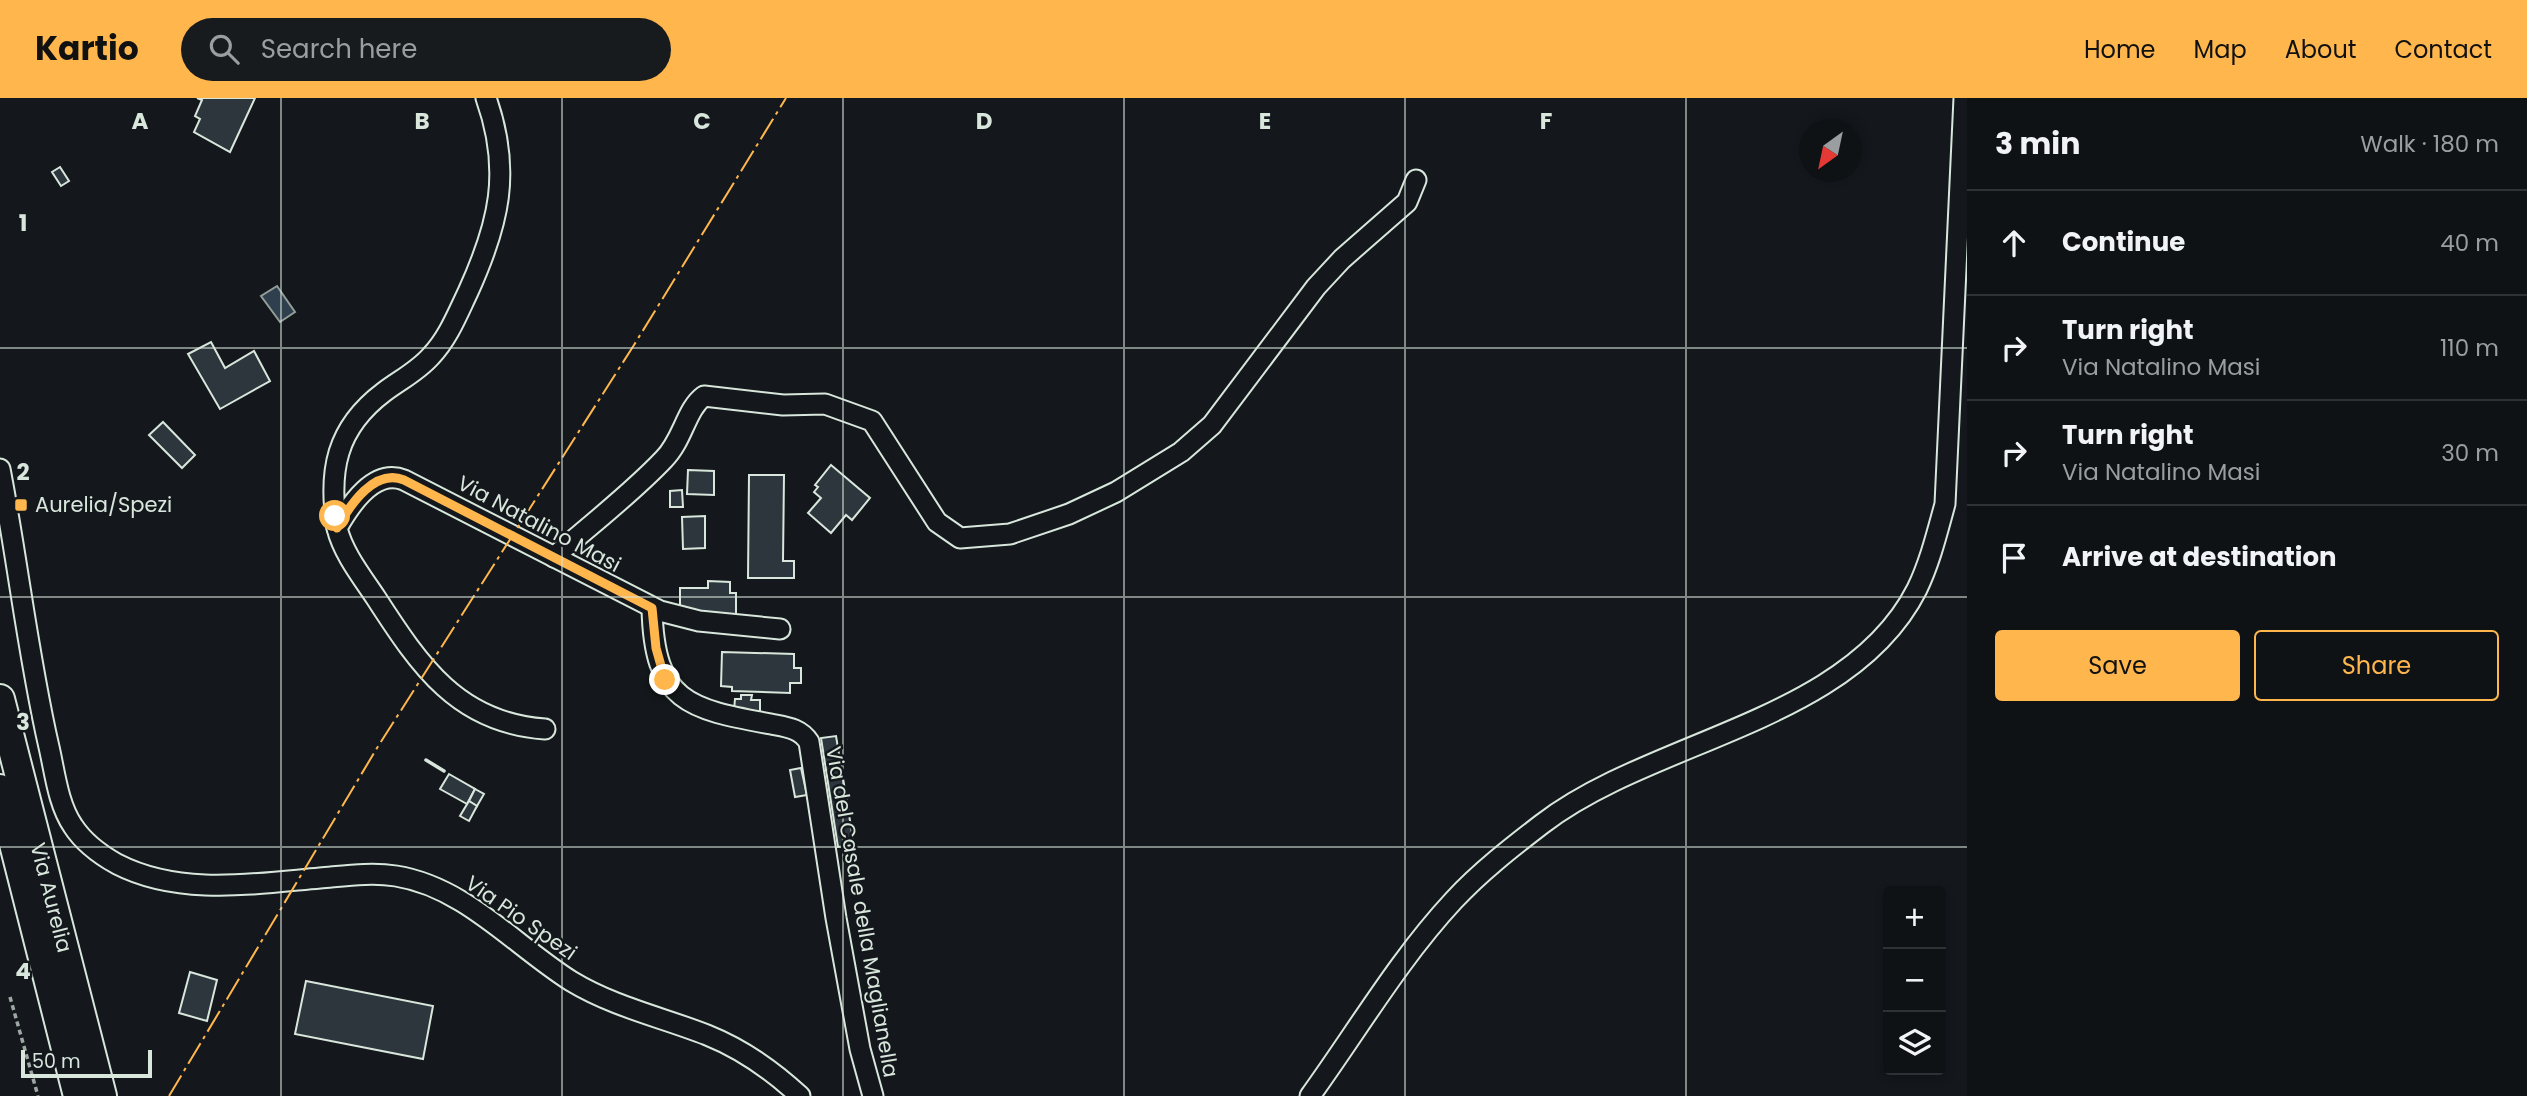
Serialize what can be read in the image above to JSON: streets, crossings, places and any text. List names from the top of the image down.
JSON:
{
  "streets": {
    "highway": ["Via Aurelia"],
    "street": ["Via Natalino Masi", "Via del Casale della Maglianella", "Via Pio Spezi"]
  },
  "crossings": [
    ["Via Natalino Masi", "Via del Casale della Maglianella"],
    ["Via Aurelia", "Via Pio Spezi"]
  ],
  "places": {
    "transit": ["Aurelia/Spezi"]
  },
  "scale_bar": "50 m",
  "north": "bottom left",
  "page": {
    "header": "Kartio",
    "search": "Search here",
    "nav": [
      "Home",
      "Map",
      "About",
      "Contact"
    ],
    "heading": ["3 min", "Walk · 180 m"],
    "list": [
      ["Continue", "40 m"],
      ["Turn right", "Via Natalino Masi", "110 m"],
      ["Turn right", "Via Natalino Masi", "30 m"],
      "Arrive at destination"
    ],
    "buttons": ["Save", "Share"],
    "map_buttons": ["+", "−"],
    "scale": "50 m"
  },
  "grid": {
    "columns": [
      "A",
      "B",
      "C",
      "D",
      "E",
      "F"
    ],
    "rows": [
      "1",
      "2",
      "3",
      "4"
    ]
  }
}
